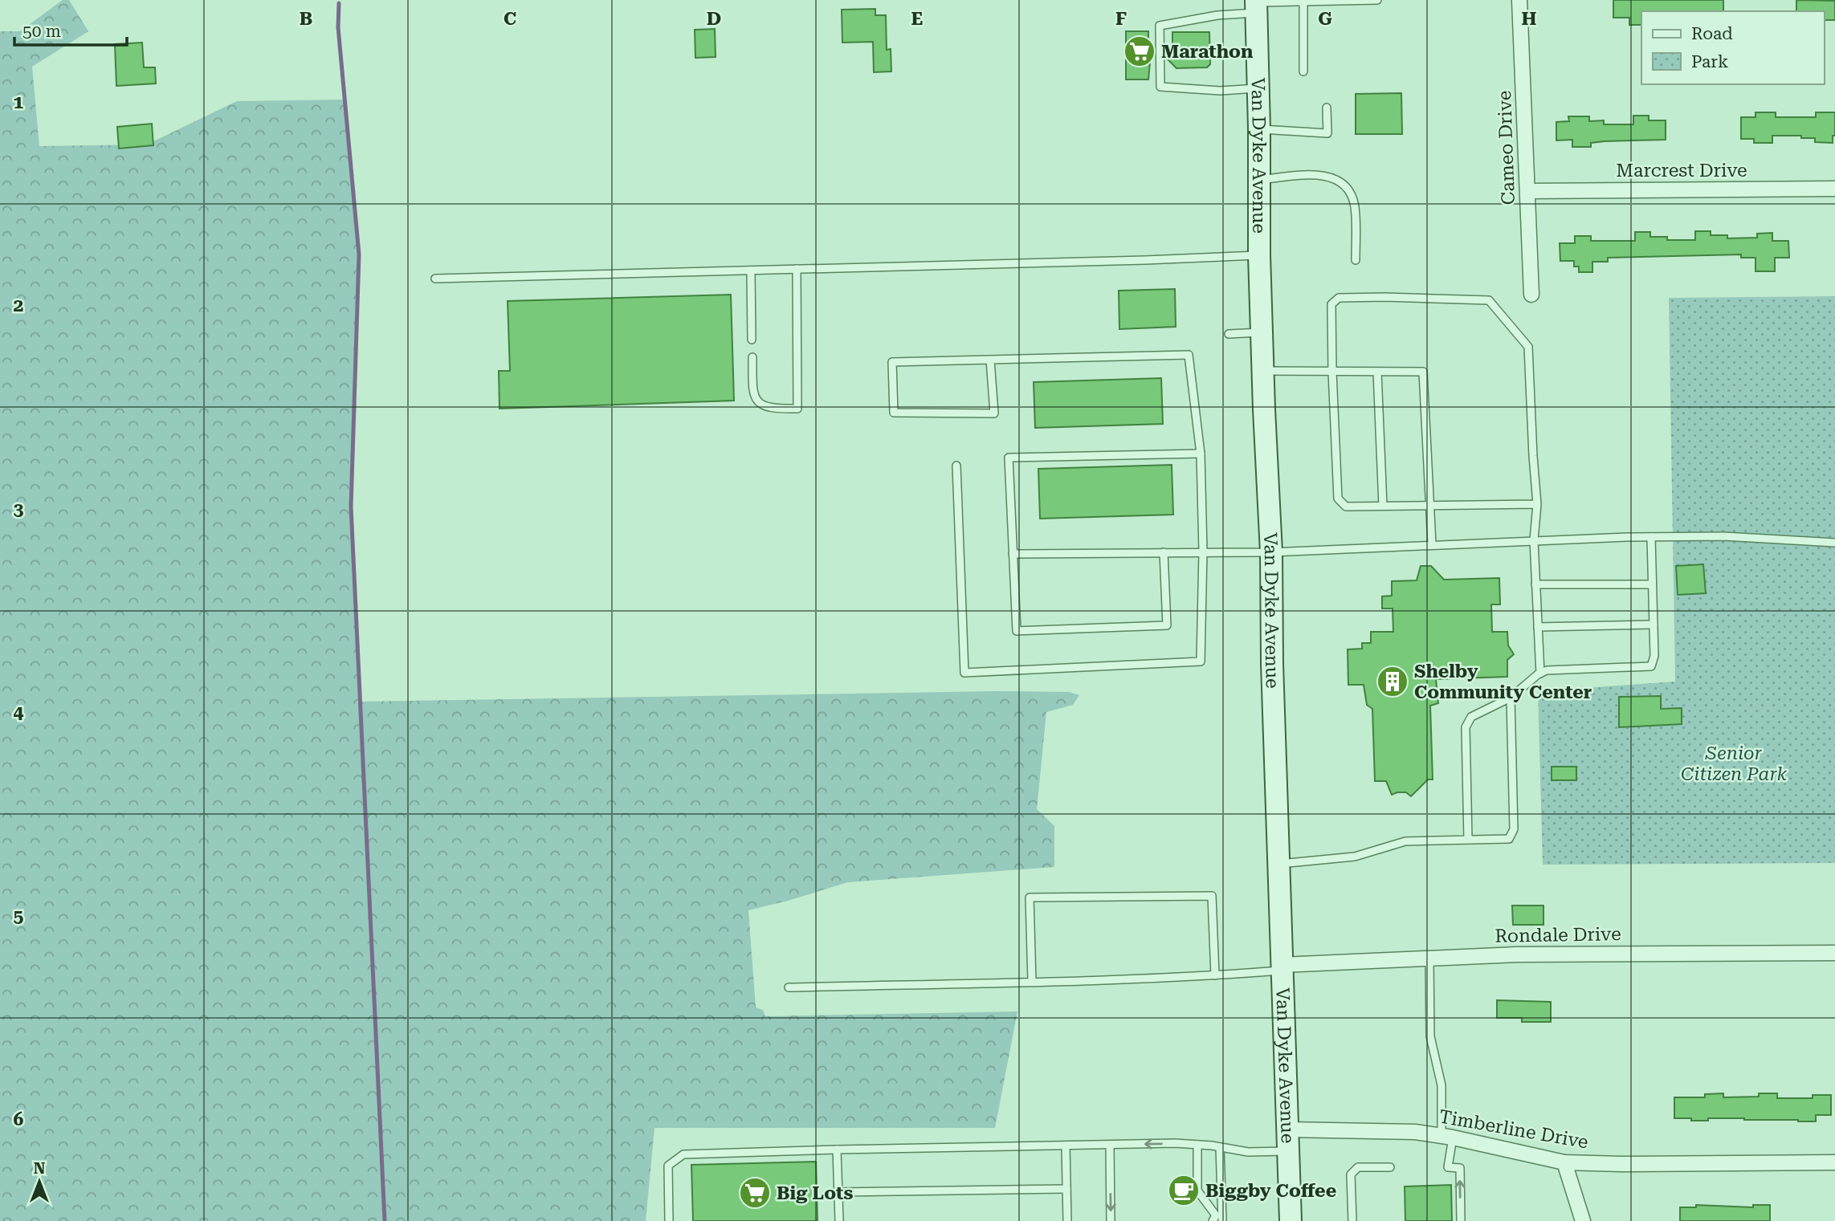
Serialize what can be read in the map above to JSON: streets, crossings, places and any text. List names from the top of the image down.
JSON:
{
  "streets": {
    "main road": ["Van Dyke Avenue"],
    "street": [
      "Cameo Drive",
      "Marcrest Drive",
      "Rondale Drive",
      "Timberline Drive"
    ]
  },
  "crossings": [
    ["Cameo Drive", "Marcrest Drive"],
    ["Van Dyke Avenue", "Rondale Drive"],
    ["Van Dyke Avenue", "Timberline Drive"]
  ],
  "parks": ["Senior Citizen Park"],
  "places": {
    "supermarket": ["Marathon", "Big Lots"],
    "building": ["Shelby Community Center"],
    "cafe": ["Biggby Coffee"]
  },
  "legend": ["Road", "Park"],
  "scale_bar": "50 m",
  "north": "top",
  "grid": {
    "columns": [
      "B",
      "C",
      "D",
      "E",
      "F",
      "G",
      "H"
    ],
    "rows": [
      "1",
      "2",
      "3",
      "4",
      "5",
      "6"
    ]
  }
}
